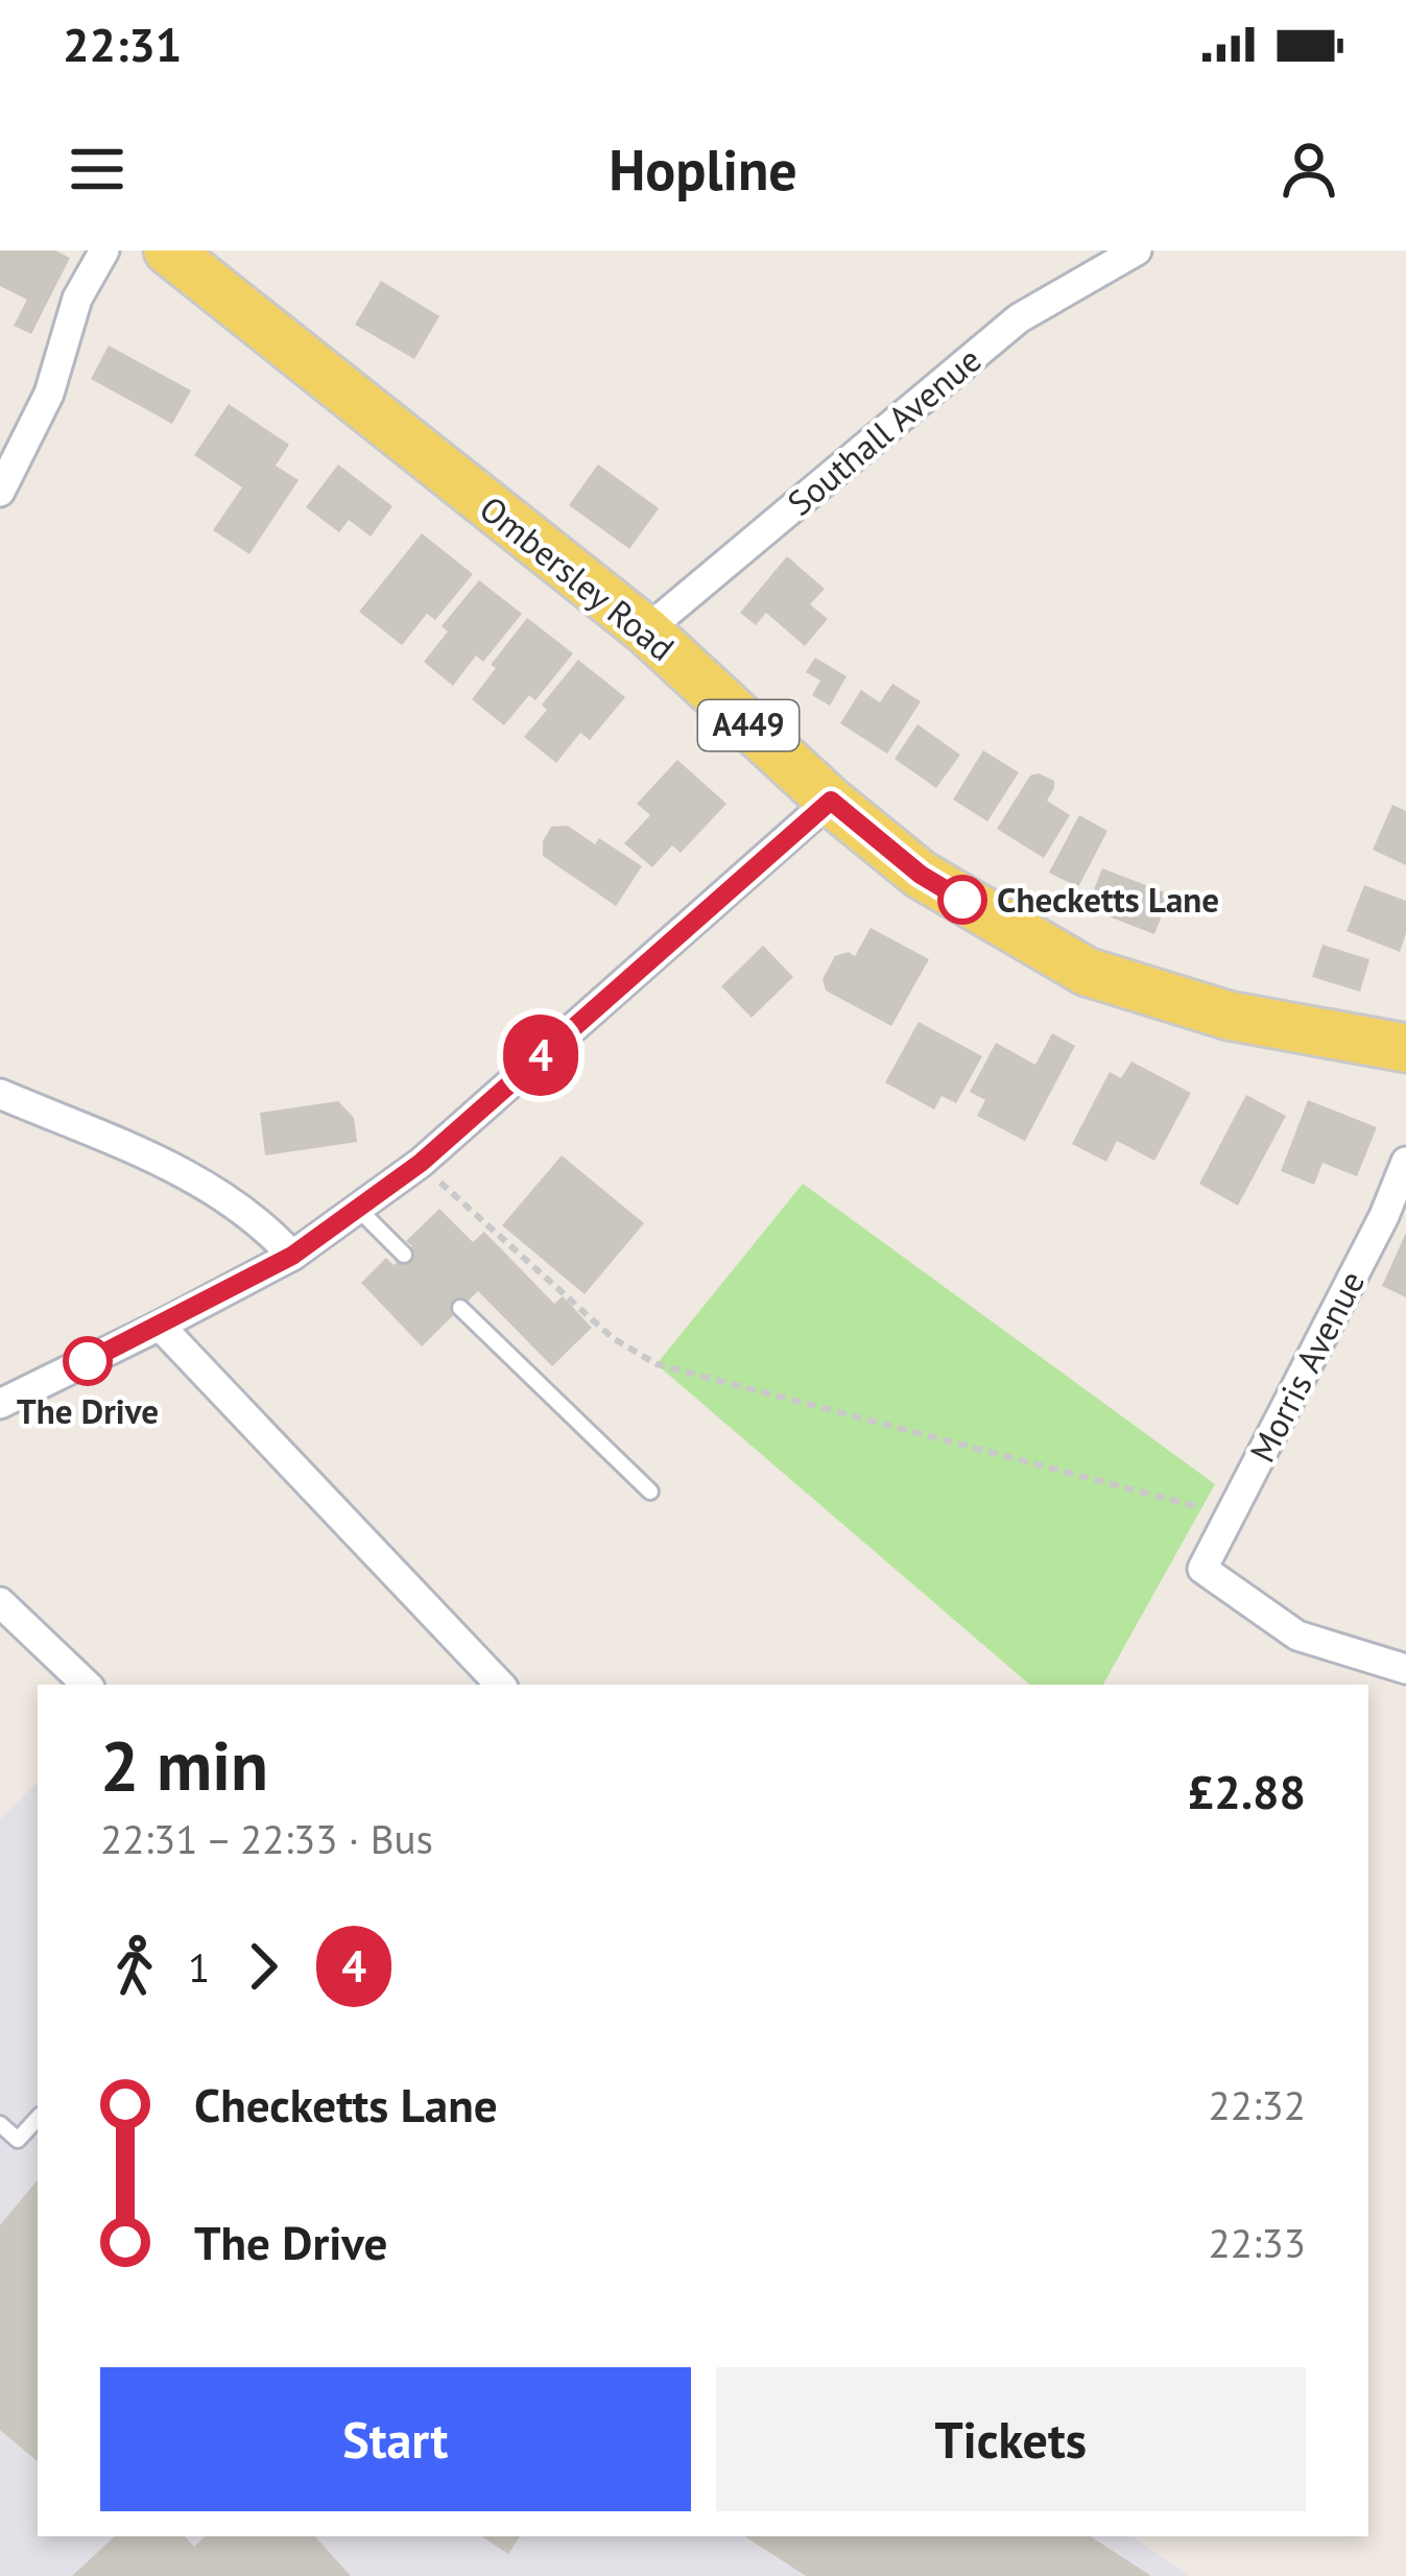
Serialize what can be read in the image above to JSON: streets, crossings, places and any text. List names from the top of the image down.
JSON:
{
  "streets": {
    "main road": ["Ombersley Road", "A449"],
    "street": ["Southall Avenue", "Morris Avenue"]
  },
  "crossings": [
    ["Southall Avenue", "Ombersley Road"]
  ],
  "places": ["Checketts Lane", "The Drive"],
  "lines": ["bus line 4"],
  "page": {
    "status": "22:31",
    "header": "Hopline",
    "on_map": "4",
    "heading": ["2 min", "22:31 – 22:33 · Bus", "£2.88"],
    "legs": ["1", "4"],
    "list": [
      {
        "name": "Checketts Lane",
        "value": "22:32"
      },
      {
        "name": "The Drive",
        "value": "22:33"
      }
    ],
    "buttons": ["Start", "Tickets"]
  }
}
